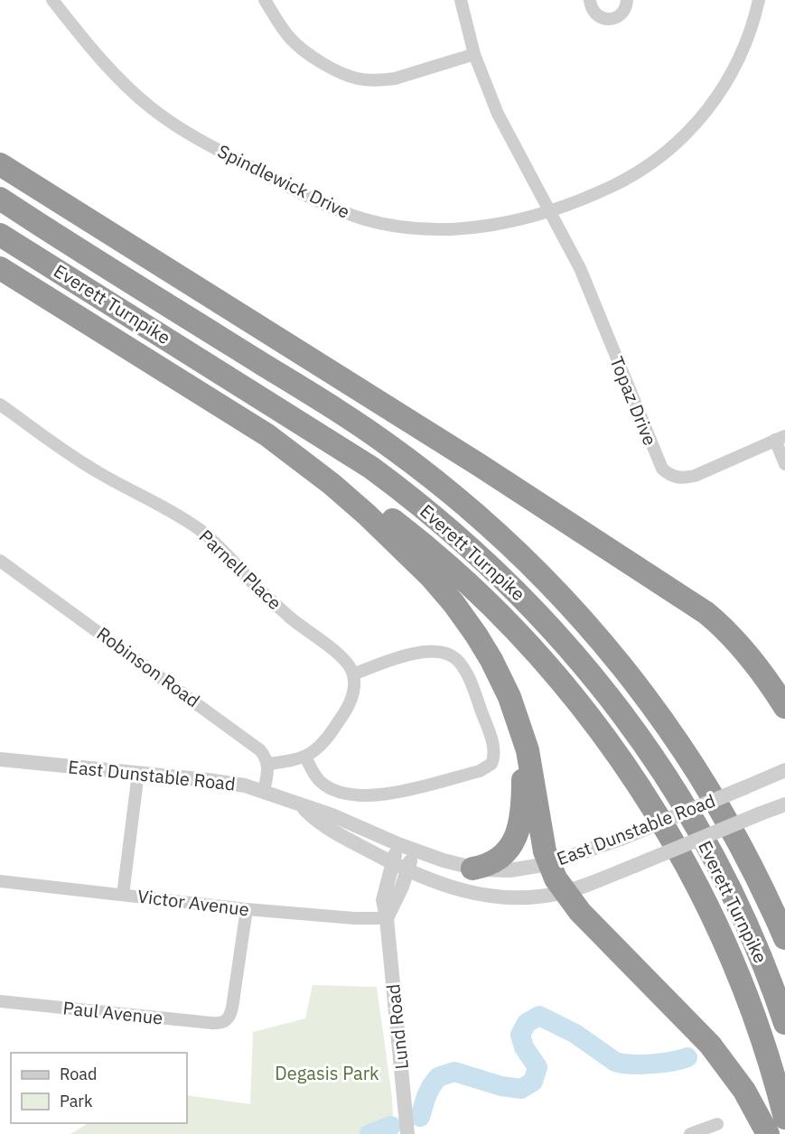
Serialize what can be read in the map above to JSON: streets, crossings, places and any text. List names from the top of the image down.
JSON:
{
  "streets": {
    "highway": ["Everett Turnpike"],
    "street": [
      "Spindlewick Drive",
      "Topaz Drive",
      "Parnell Place",
      "Robinson Road",
      "East Dunstable Road",
      "Victor Avenue",
      "Paul Avenue",
      "Lund Road"
    ]
  },
  "crossings": [
    ["Spindlewick Drive", "Topaz Drive"],
    ["East Dunstable Road", "Lund Road"],
    ["Victor Avenue", "Paul Avenue"],
    ["Victor Avenue", "Lund Road"]
  ],
  "parks": ["Degasis Park"],
  "legend": ["Road", "Park"]
}
